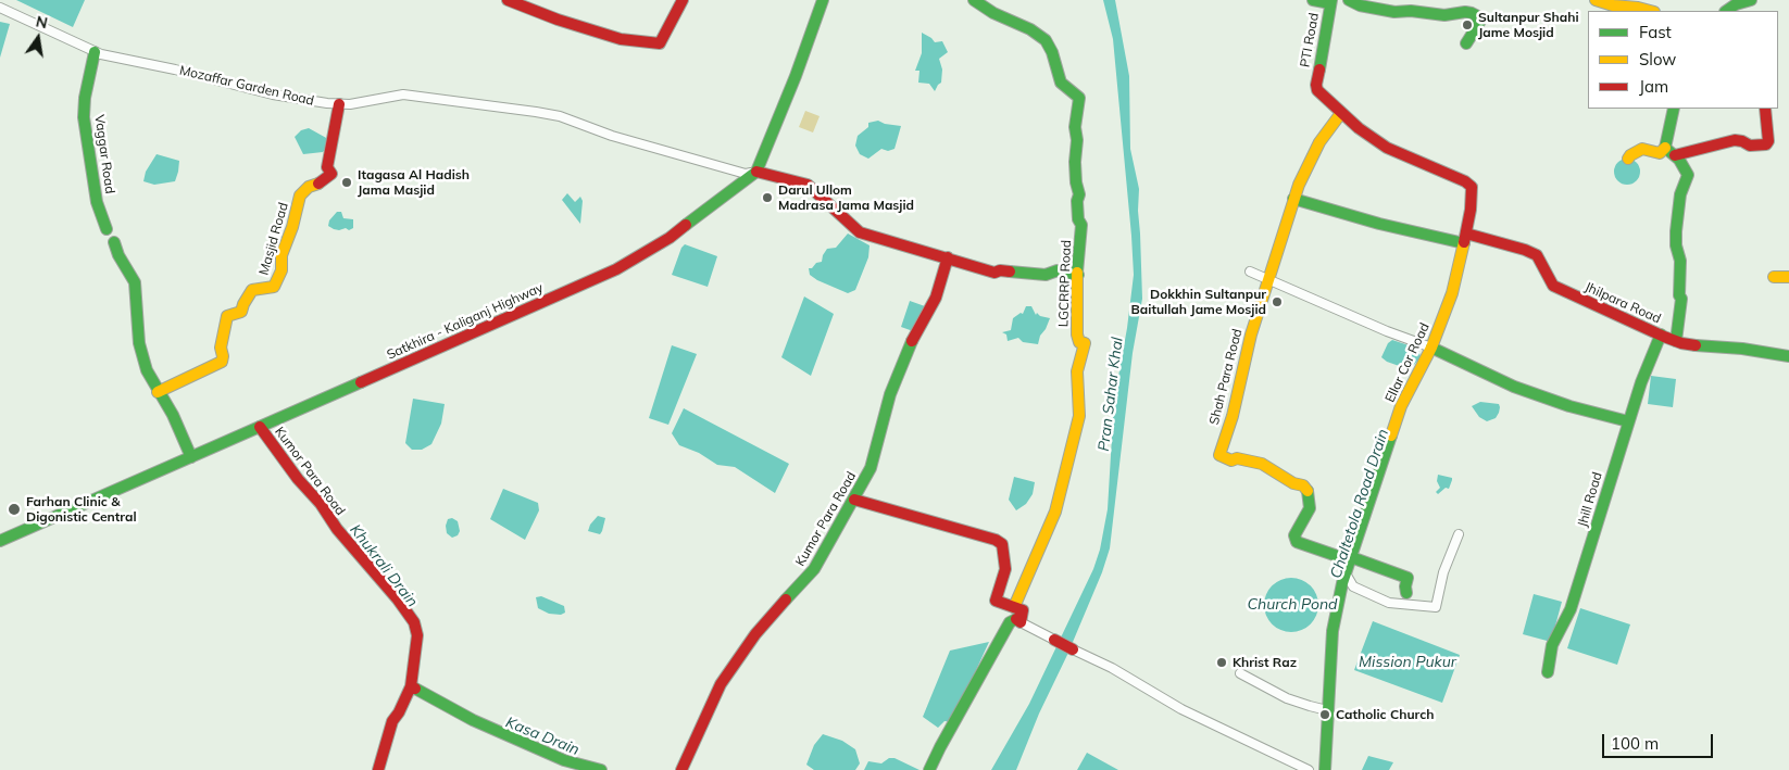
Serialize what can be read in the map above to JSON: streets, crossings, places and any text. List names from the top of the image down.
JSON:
{
  "streets": {
    "main road": [
      "PTI Road",
      "Vaggar Road",
      "Masjid Road",
      "LGCRRP Road",
      "Jhilpara Road",
      "Satkhira - Kaliganj Highway",
      "Ellar Cor Road",
      "Shah Para Road",
      "Kumor Para Road",
      "Jhill Road"
    ],
    "street": ["Mozaffar Garden Road"]
  },
  "crossings": [
    ["PTI Road", "Ellar Cor Road"],
    ["PTI Road", "Shah Para Road"],
    ["Mozaffar Garden Road", "Vaggar Road"],
    ["Mozaffar Garden Road", "Masjid Road"],
    ["Mozaffar Garden Road", "Satkhira - Kaliganj Highway"],
    ["Vaggar Road", "Masjid Road"],
    ["Vaggar Road", "Satkhira - Kaliganj Highway"],
    ["Jhilpara Road", "Ellar Cor Road"],
    ["Jhilpara Road", "Shah Para Road"],
    ["Jhilpara Road", "Jhill Road"],
    ["Satkhira - Kaliganj Highway", "Kumor Para Road"],
    ["Ellar Cor Road", "Shah Para Road"]
  ],
  "water": [
    "Pran Sahar Khal",
    "Chaltetola Road Drain",
    "Khukrali Drain",
    "Church Pond",
    "Mission Pukur",
    "Kasa Drain"
  ],
  "places": [
    "Sultanpur Shahi Jame Mosjid",
    "Itagasa Al Hadish Jama Masjid",
    "Darul Ullom Madrasa Jama Masjid",
    "Dokkhin Sultanpur Baitullah Jame Mosjid",
    "Farhan Clinic & Digonistic Central",
    "Khrist Raz",
    "Catholic Church"
  ],
  "legend": ["Fast", "Slow", "Jam"],
  "scale_bar": "100 m",
  "north": "top"
}
